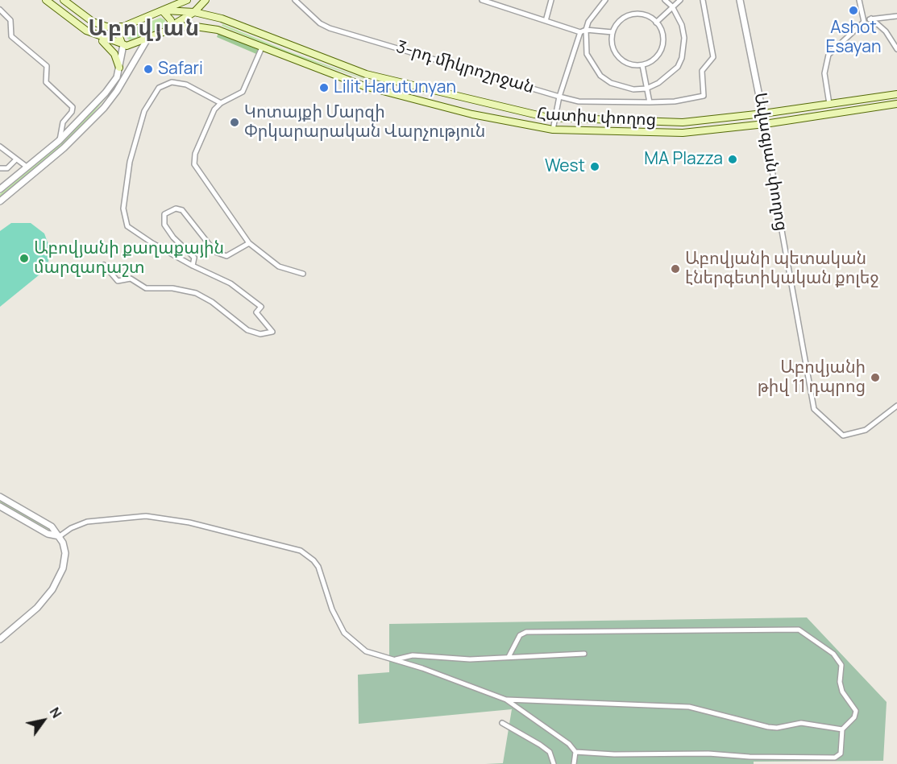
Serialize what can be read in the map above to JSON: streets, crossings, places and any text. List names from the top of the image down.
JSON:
{
  "streets": {
    "main road": ["Հատիս փողոց"],
    "street": ["3-րդ միկրոշրջան", "Ավագյան փողոց"]
  },
  "crossings": [
    ["Հատիս փողոց", "Ավագյան փողոց"]
  ],
  "districts": ["Աբովյան"],
  "places": [
    "Ashot Esayan",
    "Safari",
    "Lilit Harutunyan",
    "Կոտայքի Մարզի Փրկարարական Վարչություն",
    "MA Plazza",
    "West",
    "Աբովյանի քաղաքային մարզադաշտ",
    "Աբովյանի պետական էներգետիկական քոլեջ",
    "Աբովյանի թիվ 11 դպրոց"
  ],
  "north": "top right"
}
